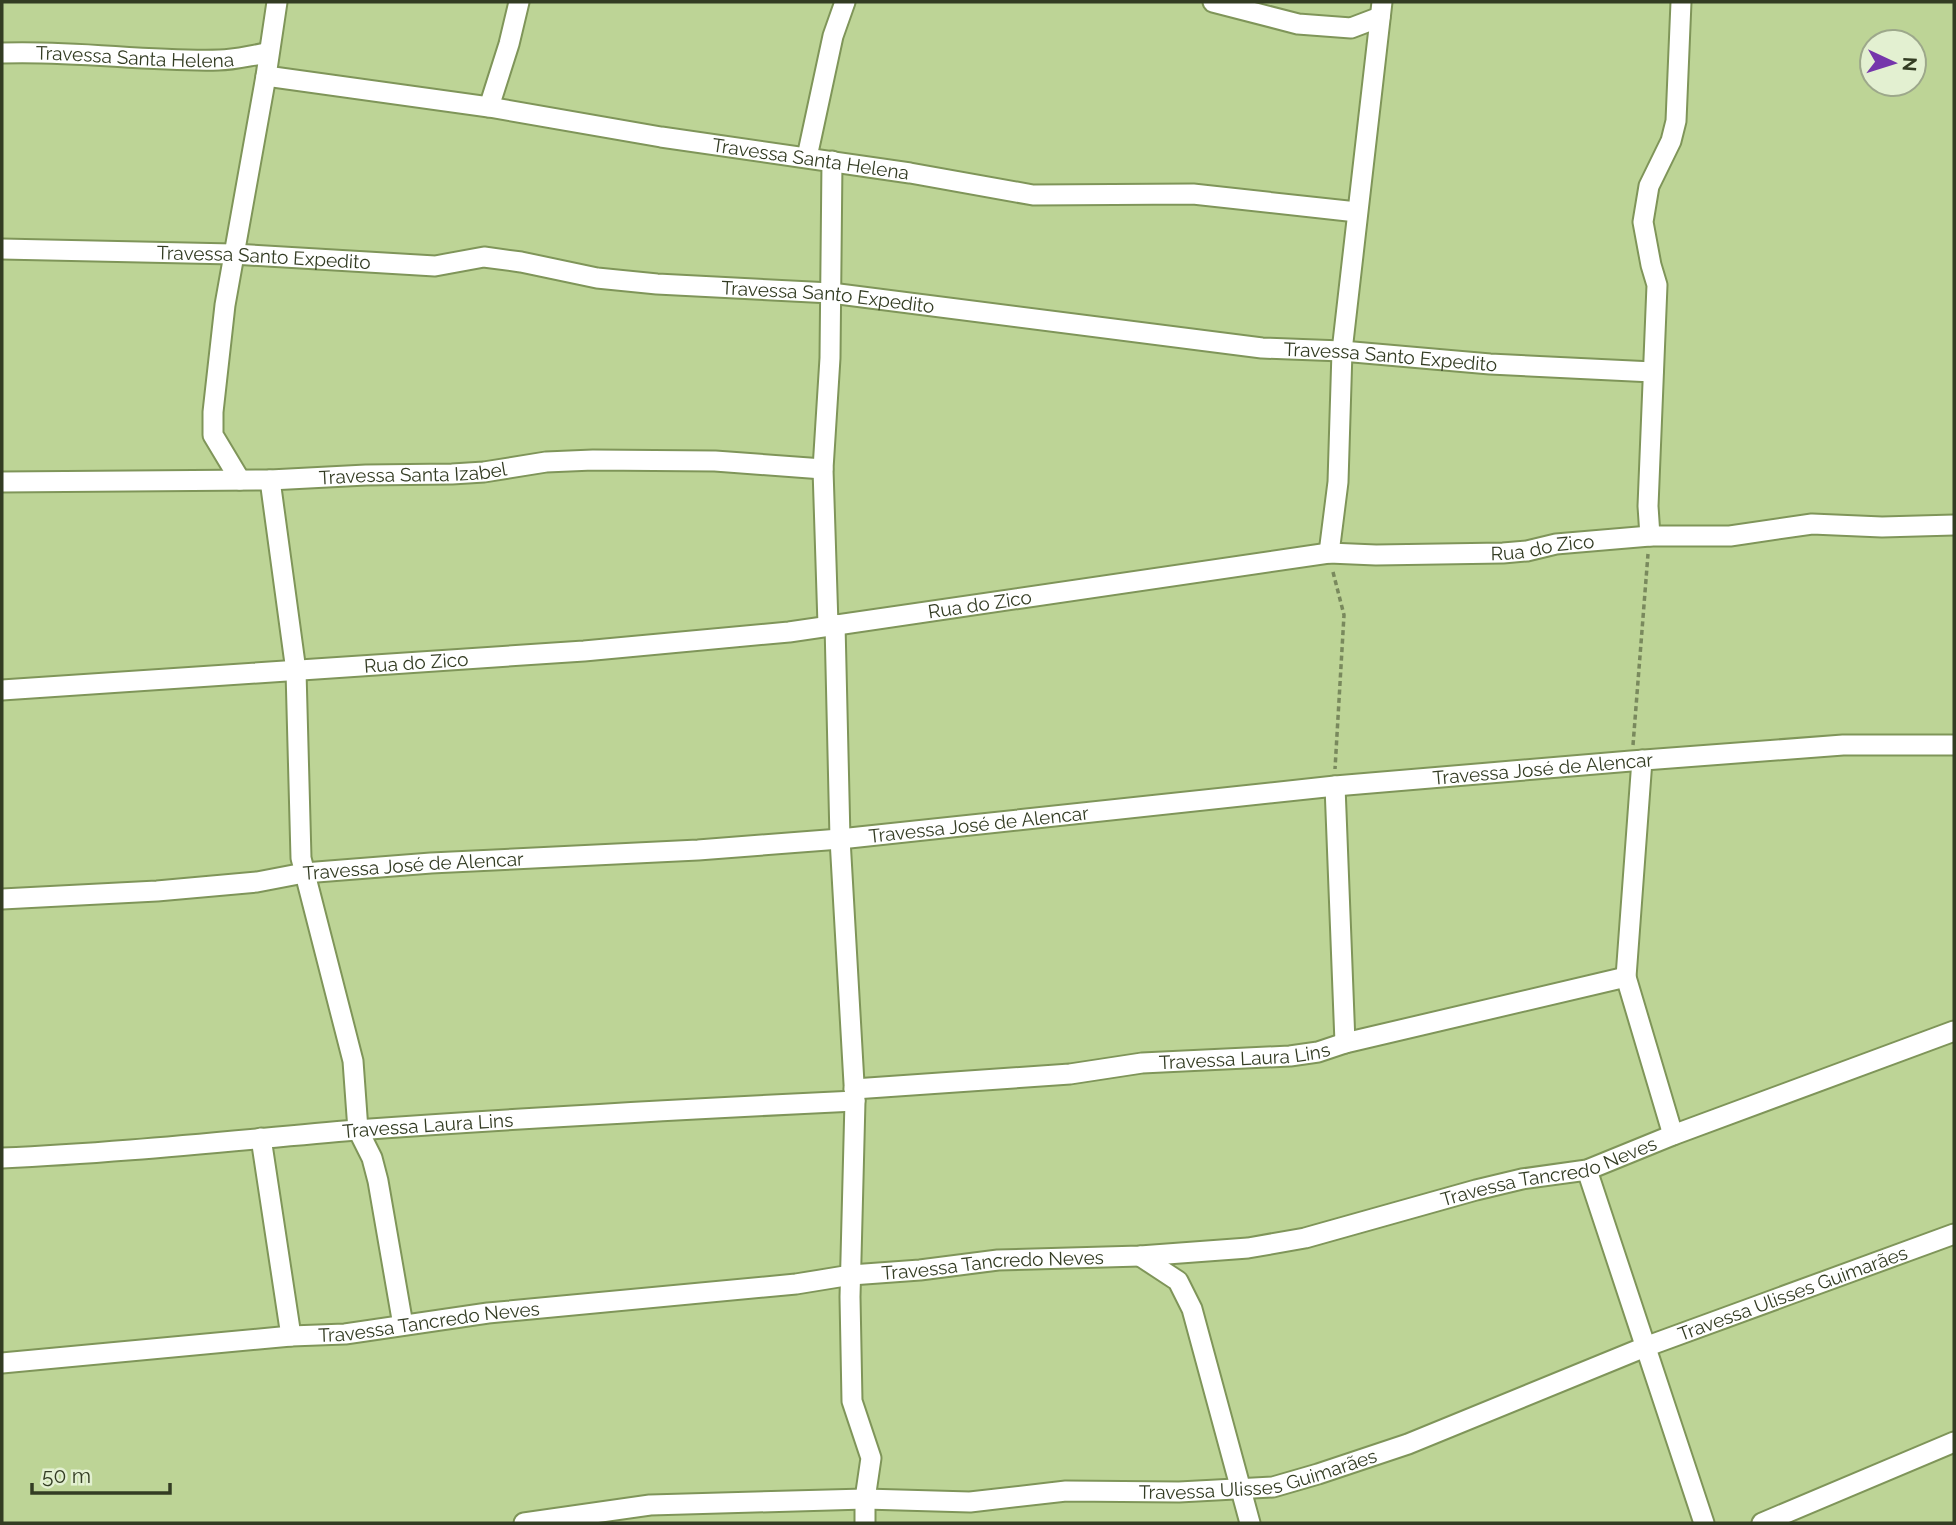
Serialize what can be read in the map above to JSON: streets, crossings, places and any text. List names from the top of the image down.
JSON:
{
  "streets": {
    "street": [
      "Travessa Santa Helena",
      "Travessa Santo Expedito",
      "Travessa Santa Izabel",
      "Rua do Zico",
      "Travessa José de Alencar",
      "Travessa Laura Lins",
      "Travessa Tancredo Neves",
      "Travessa Ulisses Guimarães"
    ]
  },
  "scale_bar": "50 m",
  "north": "right"
}
